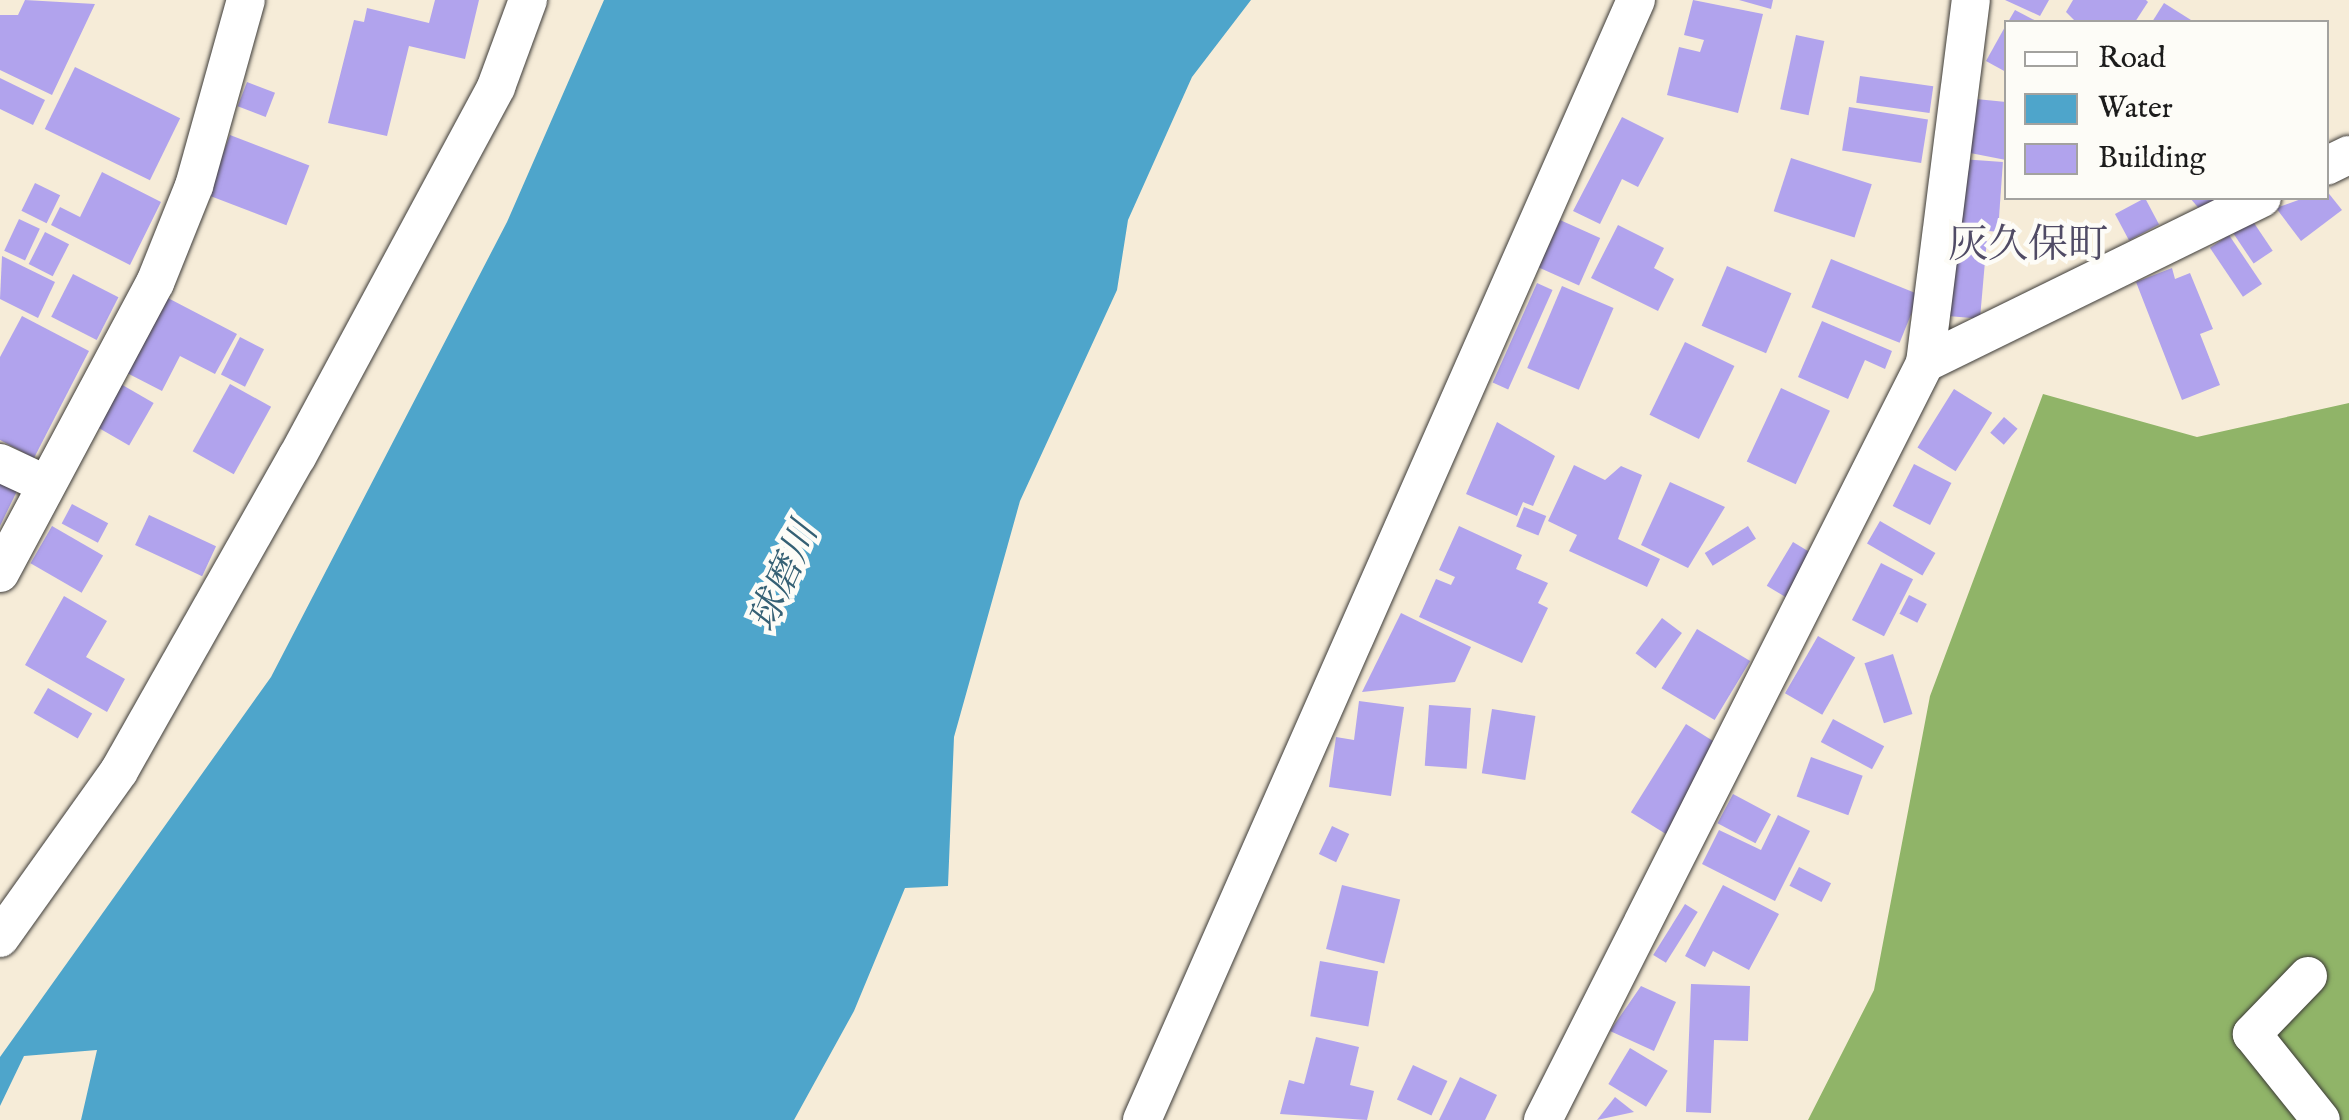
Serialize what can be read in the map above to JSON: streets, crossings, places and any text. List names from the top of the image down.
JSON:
{
  "districts": ["灰久保町"],
  "water": ["球磨川"],
  "legend": ["Road", "Water", "Building"]
}
